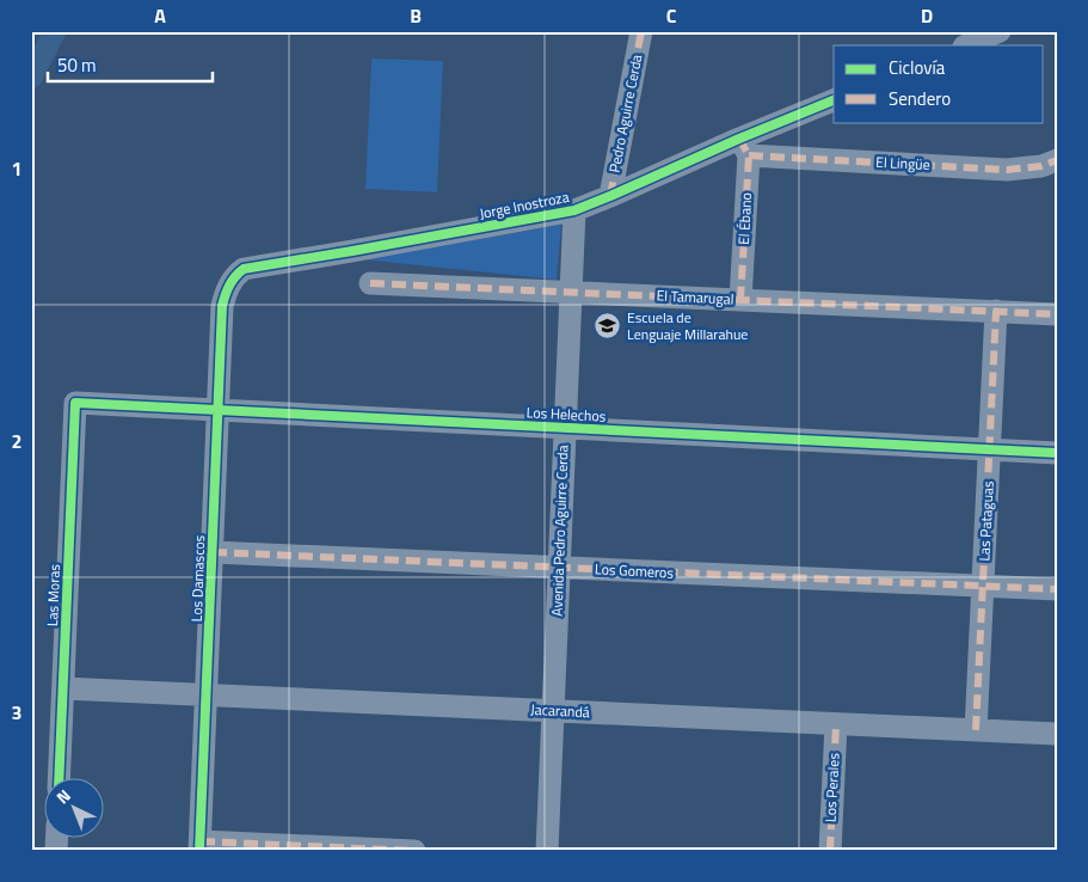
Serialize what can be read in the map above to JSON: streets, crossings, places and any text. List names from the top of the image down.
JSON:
{
  "streets": {
    "street": [
      "Pedro Aguirre Cerda",
      "El Lingüe",
      "Jorge Inostroza",
      "El Ébano",
      "El Tamarugal",
      "Los Helechos",
      "Las Pataguas",
      "Avenida Pedro Aguirre Cerda",
      "Los Gomeros",
      "Los Damascos",
      "Las Moras",
      "Jacarandá",
      "Los Perales"
    ]
  },
  "crossings": [
    ["Pedro Aguirre Cerda", "Jorge Inostroza"],
    ["El Lingüe", "Jorge Inostroza"],
    ["El Lingüe", "El Ébano"],
    ["Jorge Inostroza", "El Ébano"],
    ["Jorge Inostroza", "Avenida Pedro Aguirre Cerda"],
    ["Jorge Inostroza", "Los Damascos"],
    ["El Ébano", "El Tamarugal"],
    ["El Tamarugal", "Las Pataguas"],
    ["El Tamarugal", "Avenida Pedro Aguirre Cerda"],
    ["Los Helechos", "Las Pataguas"],
    ["Los Helechos", "Avenida Pedro Aguirre Cerda"],
    ["Los Helechos", "Los Damascos"],
    ["Los Helechos", "Las Moras"],
    ["Las Pataguas", "Los Gomeros"],
    ["Las Pataguas", "Jacarandá"],
    ["Avenida Pedro Aguirre Cerda", "Los Gomeros"],
    ["Avenida Pedro Aguirre Cerda", "Jacarandá"],
    ["Los Gomeros", "Los Damascos"],
    ["Los Damascos", "Jacarandá"],
    ["Las Moras", "Jacarandá"],
    ["Jacarandá", "Los Perales"]
  ],
  "places": {
    "school or university": ["Escuela de Lenguaje Millarahue"]
  },
  "legend": ["Ciclovía", "Sendero"],
  "scale_bar": "50 m",
  "north": "top left",
  "grid": {
    "columns": [
      "A",
      "B",
      "C",
      "D"
    ],
    "rows": ["1", "2", "3"]
  }
}
